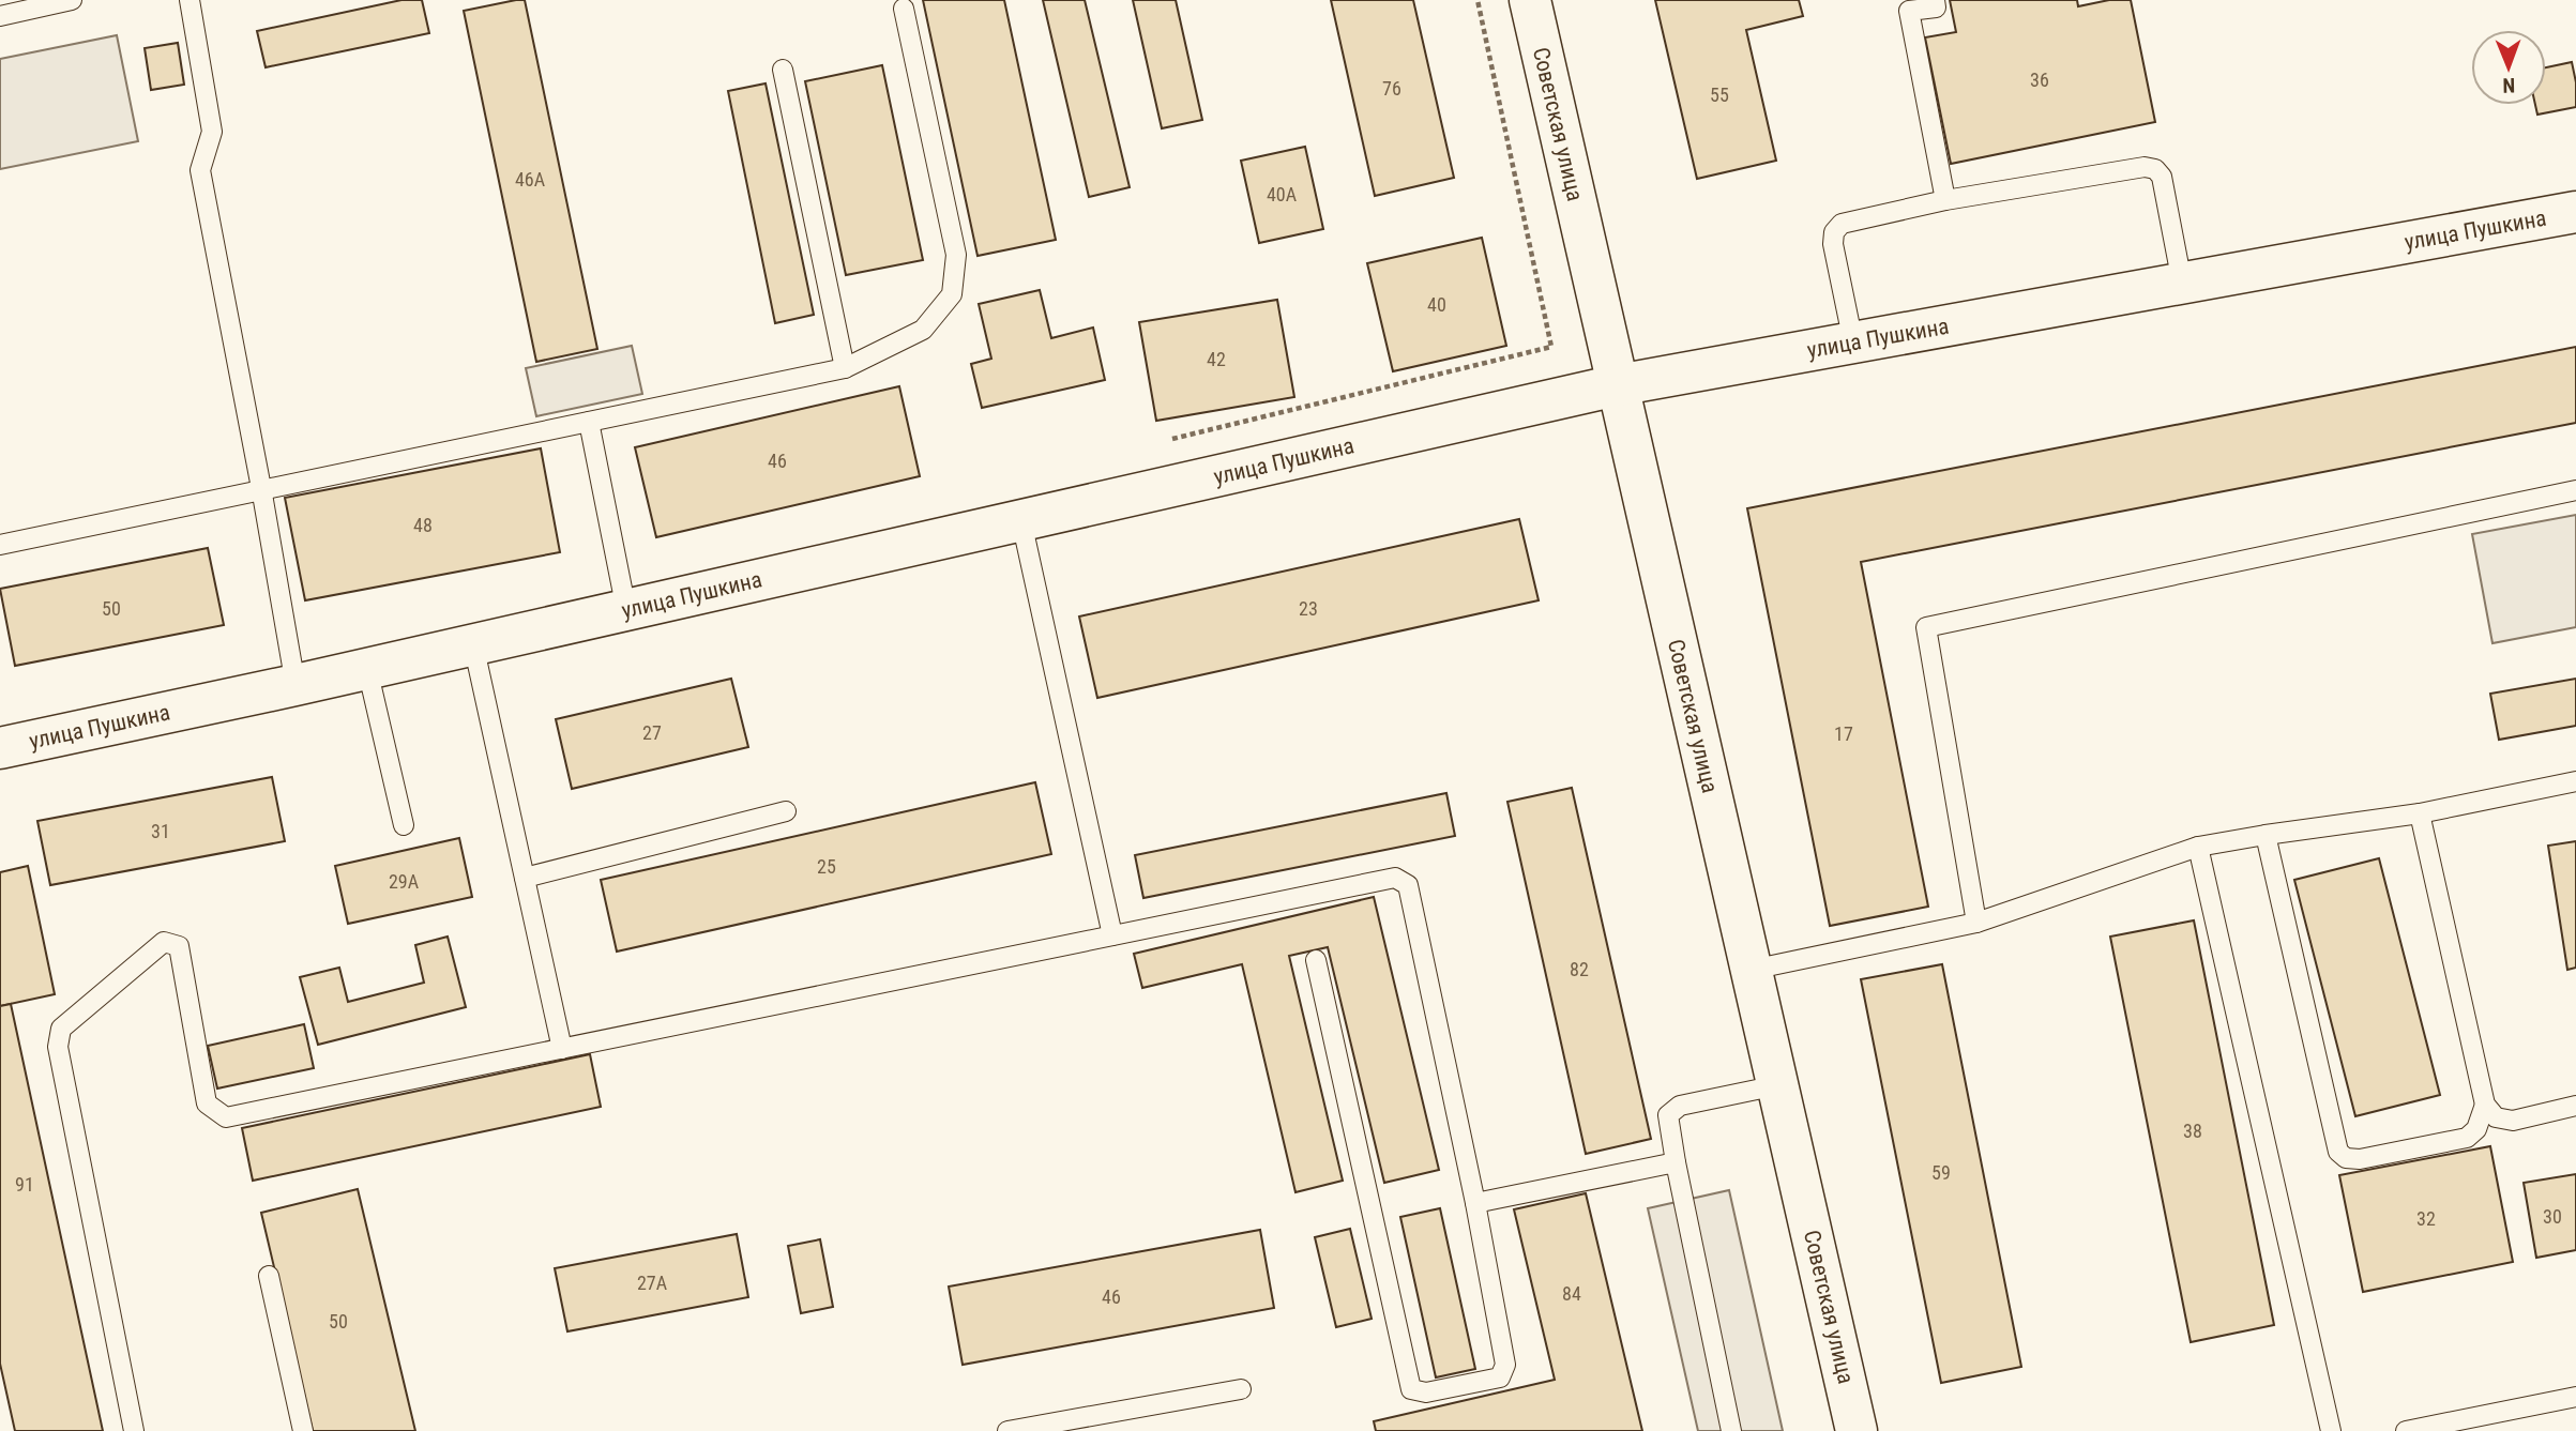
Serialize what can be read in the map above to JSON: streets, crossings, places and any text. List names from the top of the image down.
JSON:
{
  "streets": {
    "main road": ["Советская улица", "улица Пушкина"]
  },
  "crossings": [
    ["Советская улица", "улица Пушкина"]
  ],
  "house_numbers": [
    "36",
    "76",
    "55",
    "46А",
    "40А",
    "40",
    "42",
    "46",
    "48",
    "50",
    "23",
    "27",
    "17",
    "31",
    "25",
    "29А",
    "82",
    "38",
    "59",
    "91",
    "30",
    "32",
    "27А",
    "84",
    "46",
    "50"
  ],
  "north": "bottom"
}
